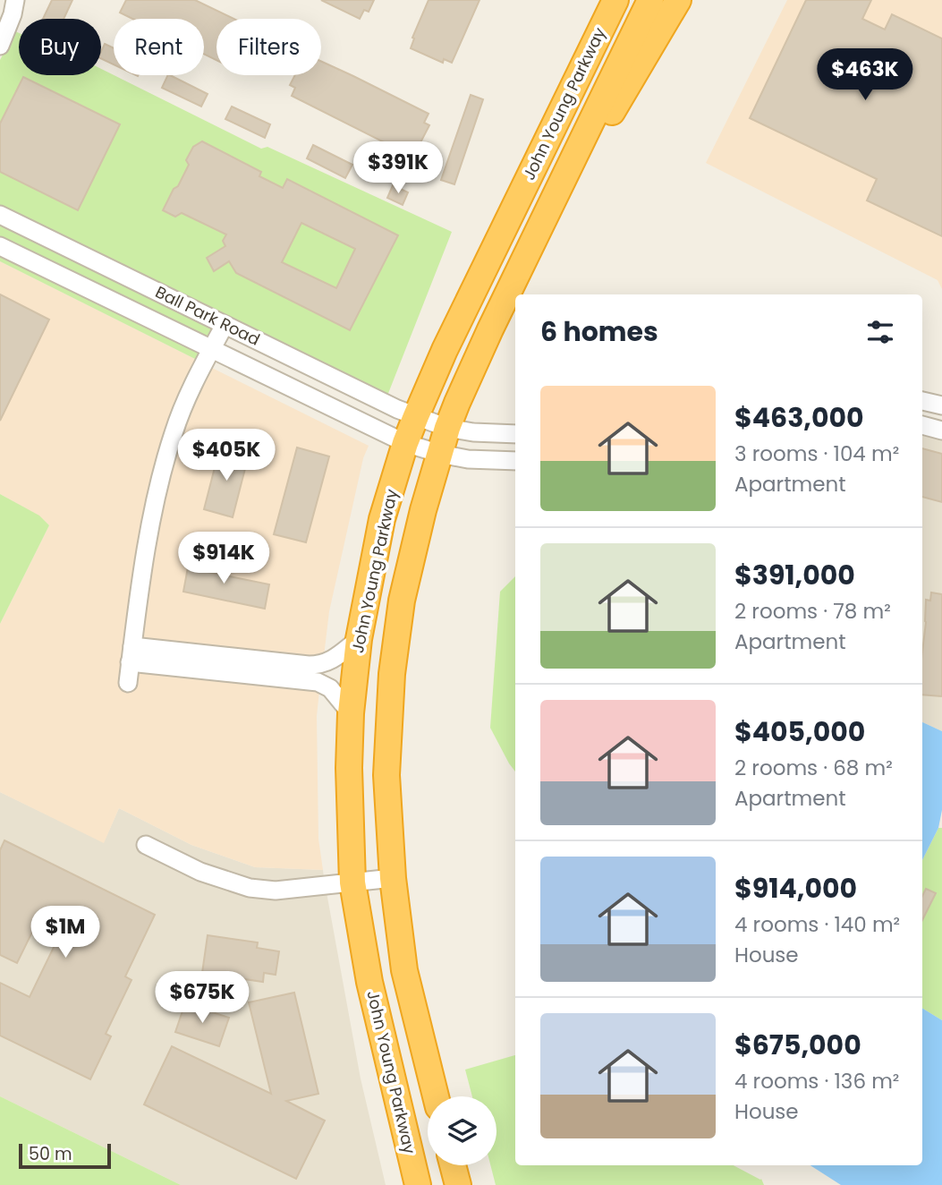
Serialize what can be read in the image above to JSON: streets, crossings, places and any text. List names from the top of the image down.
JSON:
{
  "streets": {
    "highway": ["John Young Parkway"],
    "street": ["Ball Park Road"]
  },
  "crossings": [
    ["John Young Parkway", "Ball Park Road"]
  ],
  "scale_bar": "50 m",
  "page": {
    "chip": ["Buy", "Rent", "Filters"],
    "price": [
      "$463K",
      "$391K",
      "$405K",
      "$914K",
      "$1M",
      "$675K"
    ],
    "heading": "6 homes",
    "list": [
      {
        "name": "$463,000",
        "note": "3 rooms · 104 m² · Apartment"
      },
      {
        "name": "$391,000",
        "note": "2 rooms · 78 m² · Apartment"
      },
      {
        "name": "$405,000",
        "note": "2 rooms · 68 m² · Apartment"
      },
      {
        "name": "$914,000",
        "note": "4 rooms · 140 m² · House"
      },
      {
        "name": "$675,000",
        "note": "4 rooms · 136 m² · House"
      }
    ],
    "scale": "50 m"
  }
}
